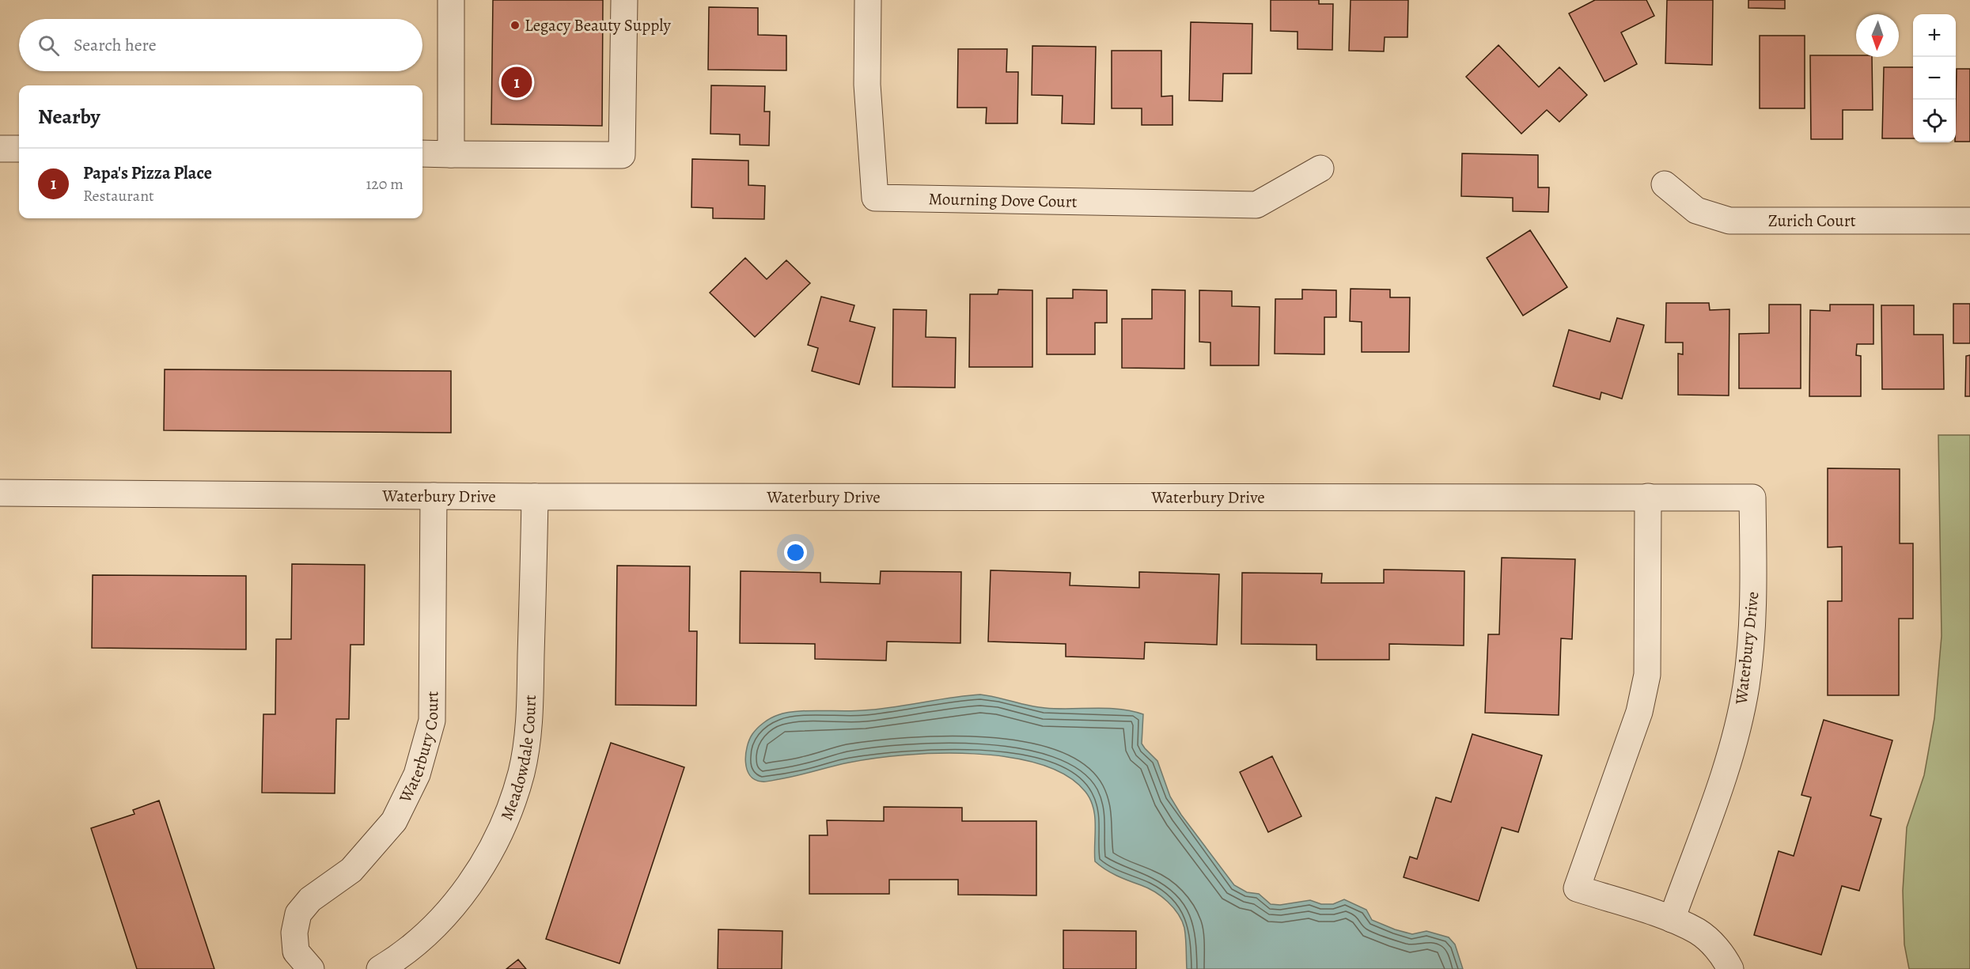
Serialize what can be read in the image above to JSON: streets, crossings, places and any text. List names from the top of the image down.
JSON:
{
  "streets": {
    "street": [
      "Mourning Dove Court",
      "Zurich Court",
      "Waterbury Drive",
      "Waterbury Court",
      "Meadowdale Court"
    ]
  },
  "crossings": [
    ["Waterbury Drive", "Waterbury Court"],
    ["Waterbury Drive", "Meadowdale Court"]
  ],
  "places": ["Legacy Beauty Supply"],
  "north": "bottom",
  "page": {
    "map_buttons": ["+", "−"],
    "search": "Search here",
    "pins": "1",
    "heading": "Nearby",
    "list": [
      {
        "mark": "1",
        "name": "Papa's Pizza Place",
        "note": "Restaurant",
        "value": "120 m"
      }
    ]
  }
}
